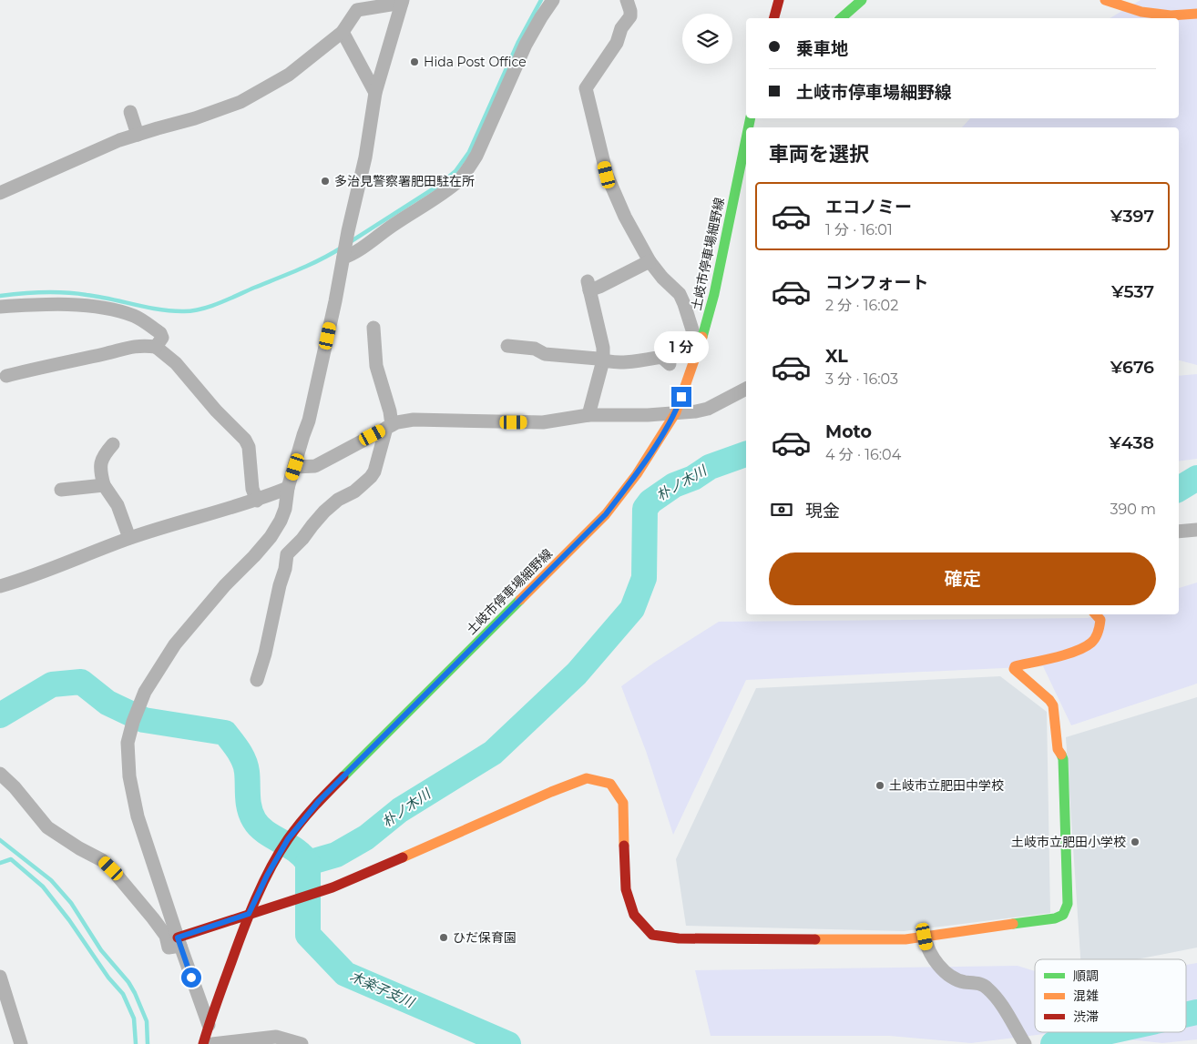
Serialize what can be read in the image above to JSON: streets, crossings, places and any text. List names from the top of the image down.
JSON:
{
  "streets": {
    "street": ["土岐市停車場細野線"]
  },
  "water": ["朴ノ木川", "木楽子支川"],
  "places": [
    "Hida Post Office",
    "多治見警察署肥田駐在所",
    "土岐市立肥田中学校",
    "土岐市立肥田小学校",
    "ひだ保育園"
  ],
  "legend": ["順調", "混雑", "渋滞"],
  "page": {
    "banner": ["乗車地", "土岐市停車場細野線"],
    "heading": "車両を選択",
    "list": [
      {
        "name": "エコノミー",
        "note": "1 分 · 16:01",
        "value": "¥397"
      },
      {
        "name": "コンフォート",
        "note": "2 分 · 16:02",
        "value": "¥537"
      },
      {
        "name": "XL",
        "note": "3 分 · 16:03",
        "value": "¥676"
      },
      {
        "name": "Moto",
        "note": "4 分 · 16:04",
        "value": "¥438"
      }
    ],
    "bubble": "1 分",
    "pay": ["現金", "390 m"],
    "buttons": "確定"
  }
}
